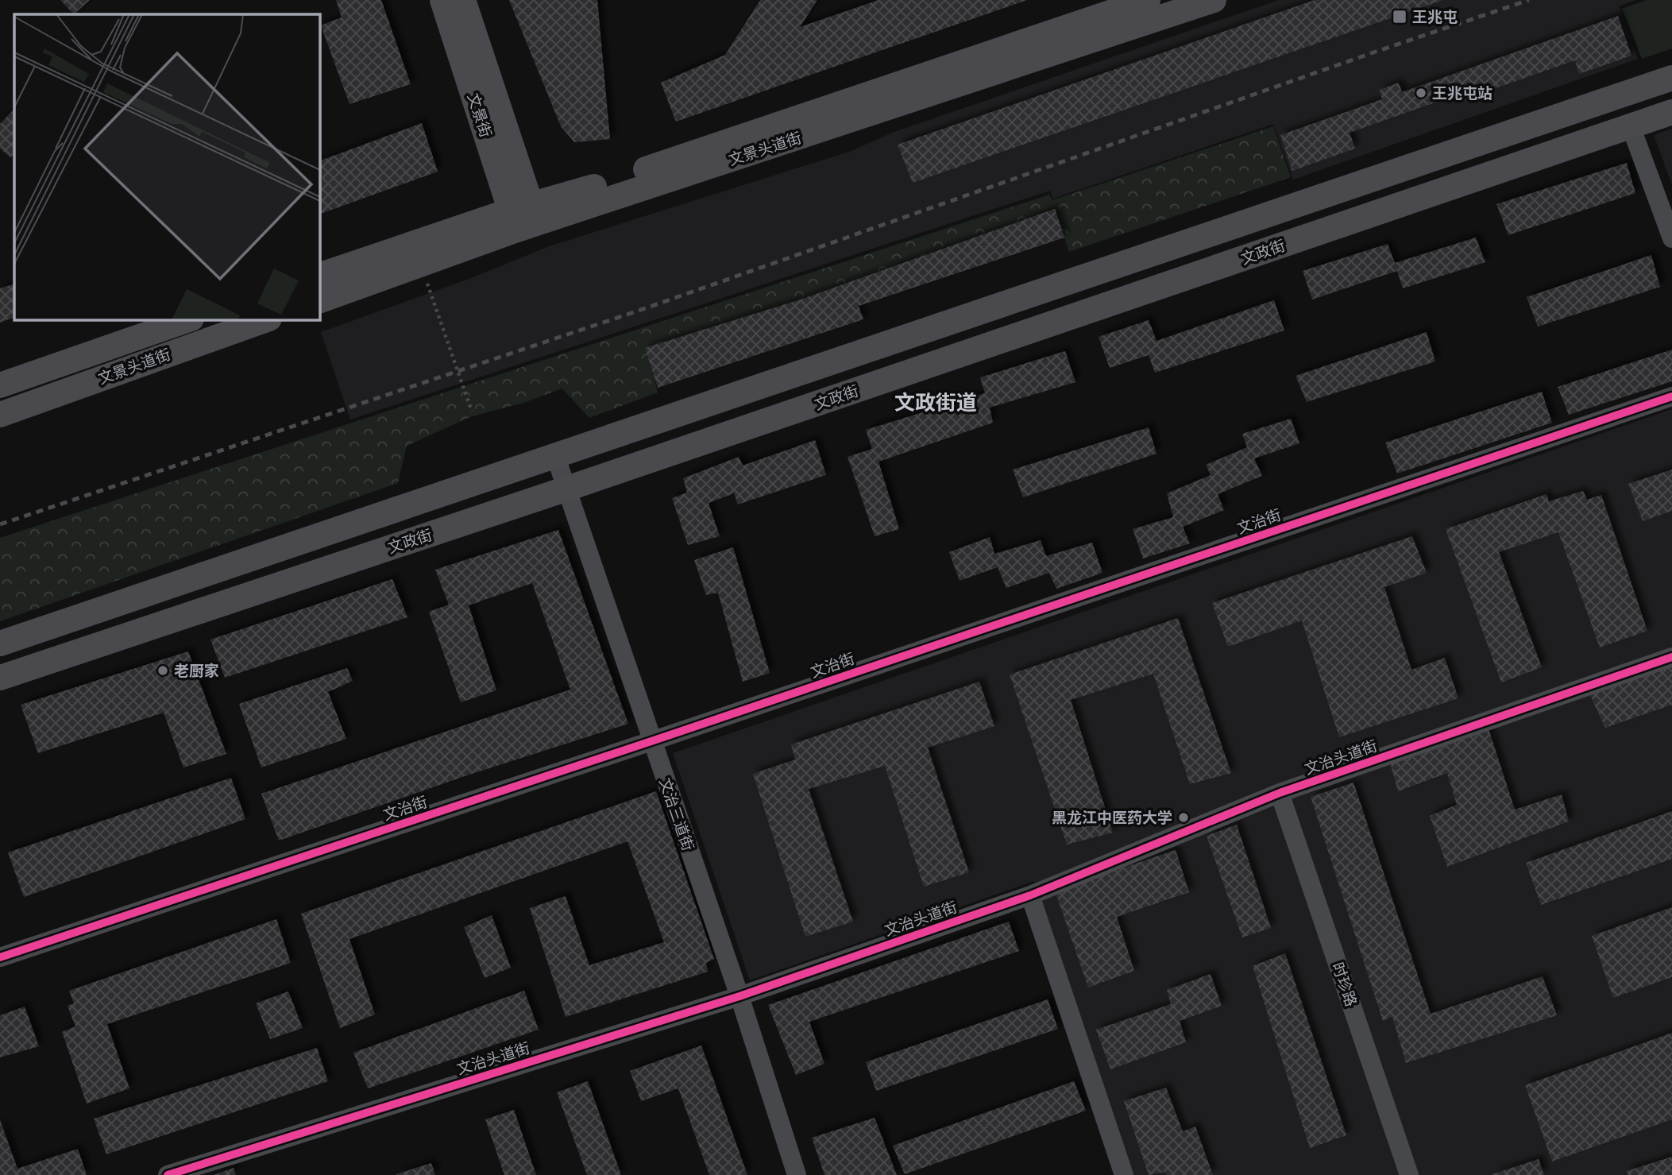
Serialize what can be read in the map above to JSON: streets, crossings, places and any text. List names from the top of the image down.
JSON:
{
  "streets": {
    "main road": ["文景街", "文景头道街", "文政街"],
    "street": [
      "文治街",
      "文治头道街",
      "文治三道街",
      "时珍路"
    ]
  },
  "crossings": [
    ["文景街", "文景头道街"],
    ["文政街", "文治三道街"],
    ["文治街", "文治三道街"],
    ["文治头道街", "文治三道街"],
    ["文治头道街", "时珍路"]
  ],
  "districts": ["文政街道"],
  "places": {
    "transit": ["王兆屯"],
    "other": ["王兆屯站", "老厨家", "黑龙江中医药大学"]
  }
}
